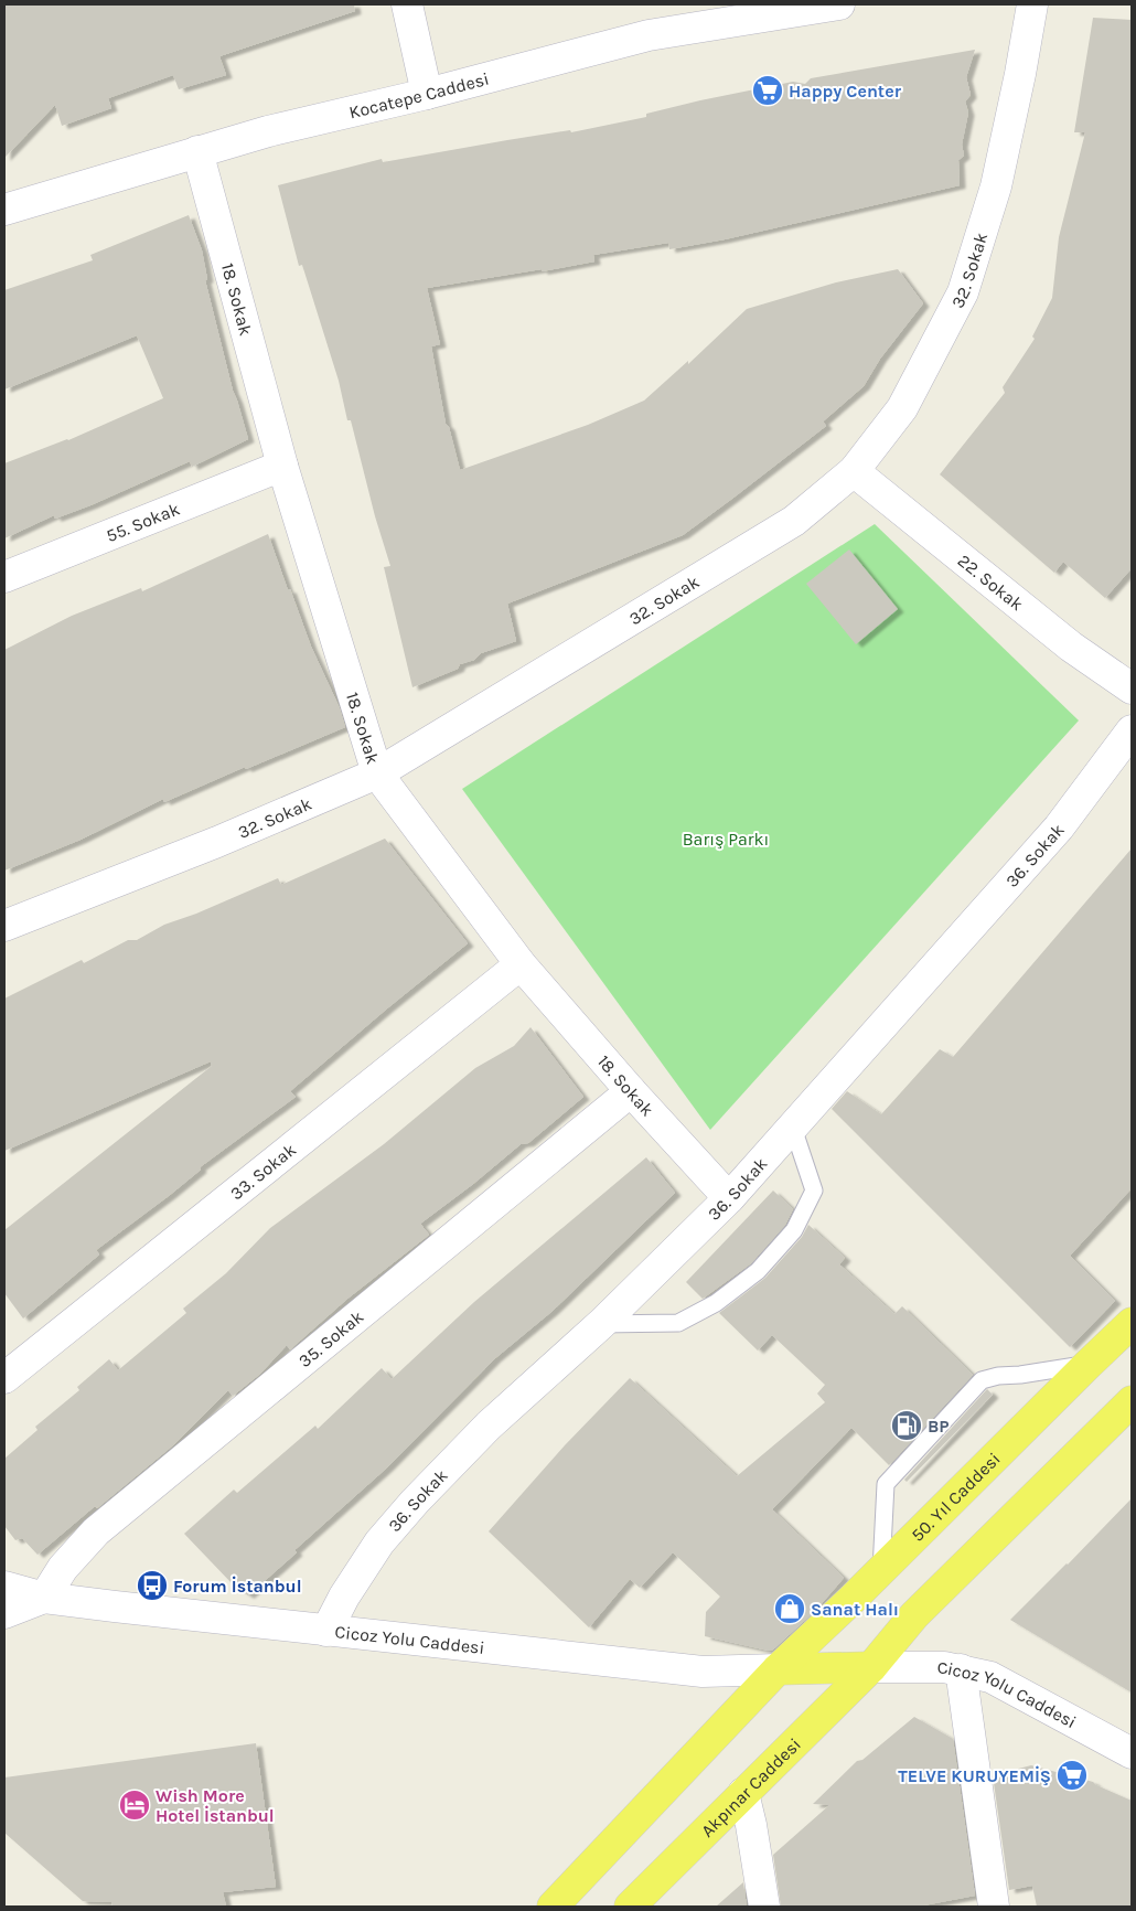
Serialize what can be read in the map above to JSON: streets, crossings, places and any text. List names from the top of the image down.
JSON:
{
  "streets": {
    "main road": ["50. Yıl Caddesi", "Akpınar Caddesi"],
    "street": [
      "Kocatepe Caddesi",
      "32. Sokak",
      "18. Sokak",
      "55. Sokak",
      "22. Sokak",
      "36. Sokak",
      "33. Sokak",
      "35. Sokak",
      "Cicoz Yolu Caddesi"
    ]
  },
  "crossings": [
    ["Kocatepe Caddesi", "18. Sokak"],
    ["32. Sokak", "18. Sokak"],
    ["32. Sokak", "22. Sokak"],
    ["18. Sokak", "55. Sokak"],
    ["18. Sokak", "36. Sokak"],
    ["18. Sokak", "33. Sokak"],
    ["18. Sokak", "35. Sokak"],
    ["36. Sokak", "Cicoz Yolu Caddesi"],
    ["35. Sokak", "Cicoz Yolu Caddesi"],
    ["50. Yıl Caddesi", "Cicoz Yolu Caddesi"],
    ["Cicoz Yolu Caddesi", "Akpınar Caddesi"]
  ],
  "parks": ["Barış Parkı"],
  "places": {
    "supermarket": ["Happy Center", "TELVE KURUYEMİŞ"],
    "fuel station": ["BP"],
    "bus stop": ["Forum İstanbul"],
    "shop": ["Sanat Halı"],
    "hotel": ["Wish More Hotel İstanbul"]
  }
}
